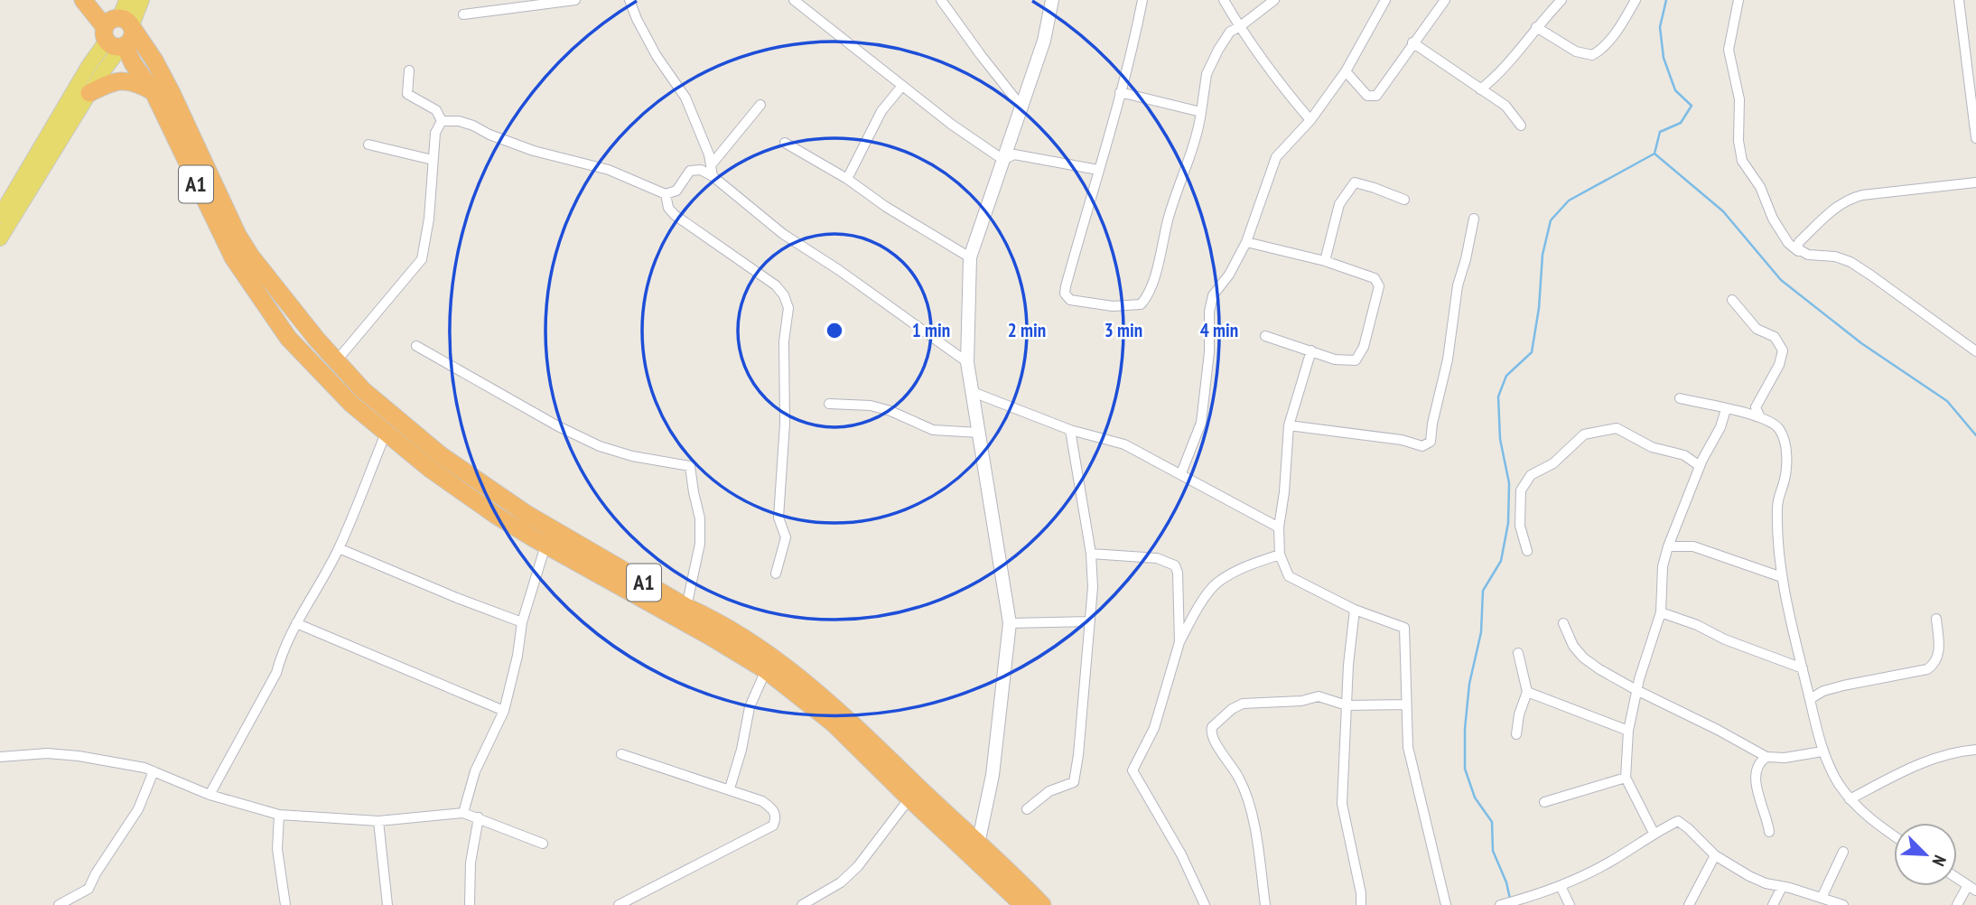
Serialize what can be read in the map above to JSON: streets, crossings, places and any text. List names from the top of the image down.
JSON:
{
  "streets": {
    "highway": ["A1"]
  },
  "north": "bottom right",
  "rings": [
    "1 min",
    "2 min",
    "3 min",
    "4 min"
  ]
}
